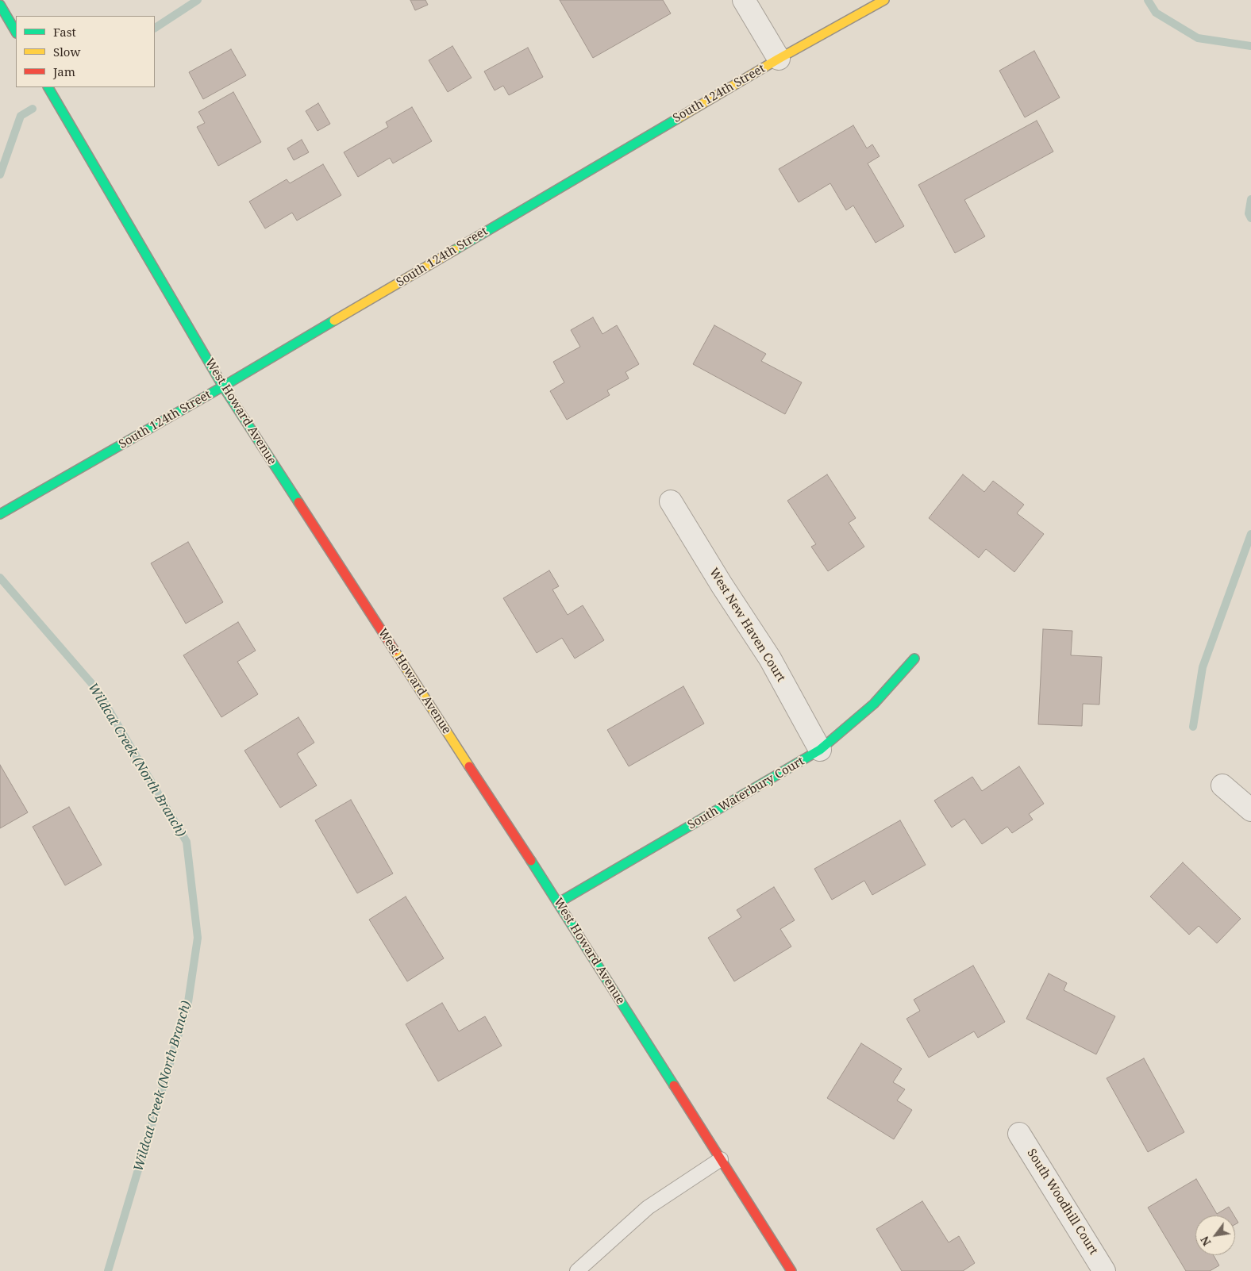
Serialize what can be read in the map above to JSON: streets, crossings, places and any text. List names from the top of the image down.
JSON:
{
  "streets": {
    "street": [
      "South 124th Street",
      "West Howard Avenue",
      "West New Haven Court",
      "South Waterbury Court",
      "South Woodhill Court"
    ]
  },
  "crossings": [
    ["South 124th Street", "West Howard Avenue"],
    ["West Howard Avenue", "South Waterbury Court"],
    ["West New Haven Court", "South Waterbury Court"]
  ],
  "water": ["Wildcat Creek (North Branch)"],
  "legend": ["Fast", "Slow", "Jam"],
  "north": "bottom left"
}
